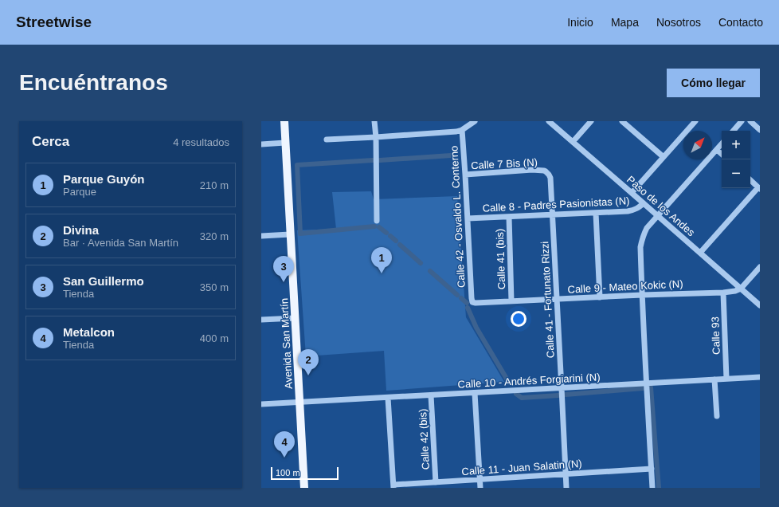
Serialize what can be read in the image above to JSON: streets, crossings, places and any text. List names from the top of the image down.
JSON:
{
  "streets": {
    "main road": ["Avenida San Martín"],
    "street": [
      "Calle 7 Bis (N)",
      "Calle 8 - Padres Pasionistas (N)",
      "Paso de los Andes",
      "Calle 42 - Osvaldo L. Conterno",
      "Calle 41 (bis)",
      "Calle 9 - Mateo Kokic (N)",
      "Calle 41 - Fortunato Rizzi",
      "Calle 93",
      "Calle 10 - Andrés Forgiarini (N)",
      "Calle 42 (bis)",
      "Calle 11 - Juan Salatin (N)"
    ]
  },
  "crossings": [
    ["Calle 7 Bis (N)", "Calle 42 - Osvaldo L. Conterno"],
    ["Calle 7 Bis (N)", "Calle 41 - Fortunato Rizzi"],
    ["Calle 8 - Padres Pasionistas (N)", "Paso de los Andes"],
    ["Calle 8 - Padres Pasionistas (N)", "Calle 42 - Osvaldo L. Conterno"],
    ["Calle 8 - Padres Pasionistas (N)", "Calle 41 (bis)"],
    ["Calle 8 - Padres Pasionistas (N)", "Calle 41 - Fortunato Rizzi"],
    ["Paso de los Andes", "Calle 9 - Mateo Kokic (N)"],
    ["Calle 42 - Osvaldo L. Conterno", "Calle 9 - Mateo Kokic (N)"],
    ["Calle 41 (bis)", "Calle 9 - Mateo Kokic (N)"],
    ["Calle 9 - Mateo Kokic (N)", "Calle 41 - Fortunato Rizzi"],
    ["Calle 9 - Mateo Kokic (N)", "Calle 93"],
    ["Calle 41 - Fortunato Rizzi", "Calle 10 - Andrés Forgiarini (N)"],
    ["Calle 41 - Fortunato Rizzi", "Calle 11 - Juan Salatin (N)"],
    ["Calle 93", "Calle 10 - Andrés Forgiarini (N)"],
    ["Avenida San Martín", "Calle 10 - Andrés Forgiarini (N)"],
    ["Calle 10 - Andrés Forgiarini (N)", "Calle 42 (bis)"],
    ["Calle 42 (bis)", "Calle 11 - Juan Salatin (N)"]
  ],
  "scale_bar": "100 m",
  "north": "top right",
  "page": {
    "header": "Streetwise",
    "nav": [
      "Inicio",
      "Mapa",
      "Nosotros",
      "Contacto"
    ],
    "buttons": "Cómo llegar",
    "title": "Encuéntranos",
    "heading": ["Cerca", "4 resultados"],
    "map_buttons": ["+", "−"],
    "list": [
      {
        "mark": "1",
        "name": "Parque Guyón",
        "note": "Parque",
        "value": "210 m"
      },
      {
        "mark": "2",
        "name": "Divina",
        "note": "Bar · Avenida San Martín",
        "value": "320 m"
      },
      {
        "mark": "3",
        "name": "San Guillermo",
        "note": "Tienda",
        "value": "350 m"
      },
      {
        "mark": "4",
        "name": "Metalcon",
        "note": "Tienda",
        "value": "400 m"
      }
    ],
    "pins": [
      "1",
      "3",
      "2",
      "4"
    ],
    "scale": "100 m"
  }
}
